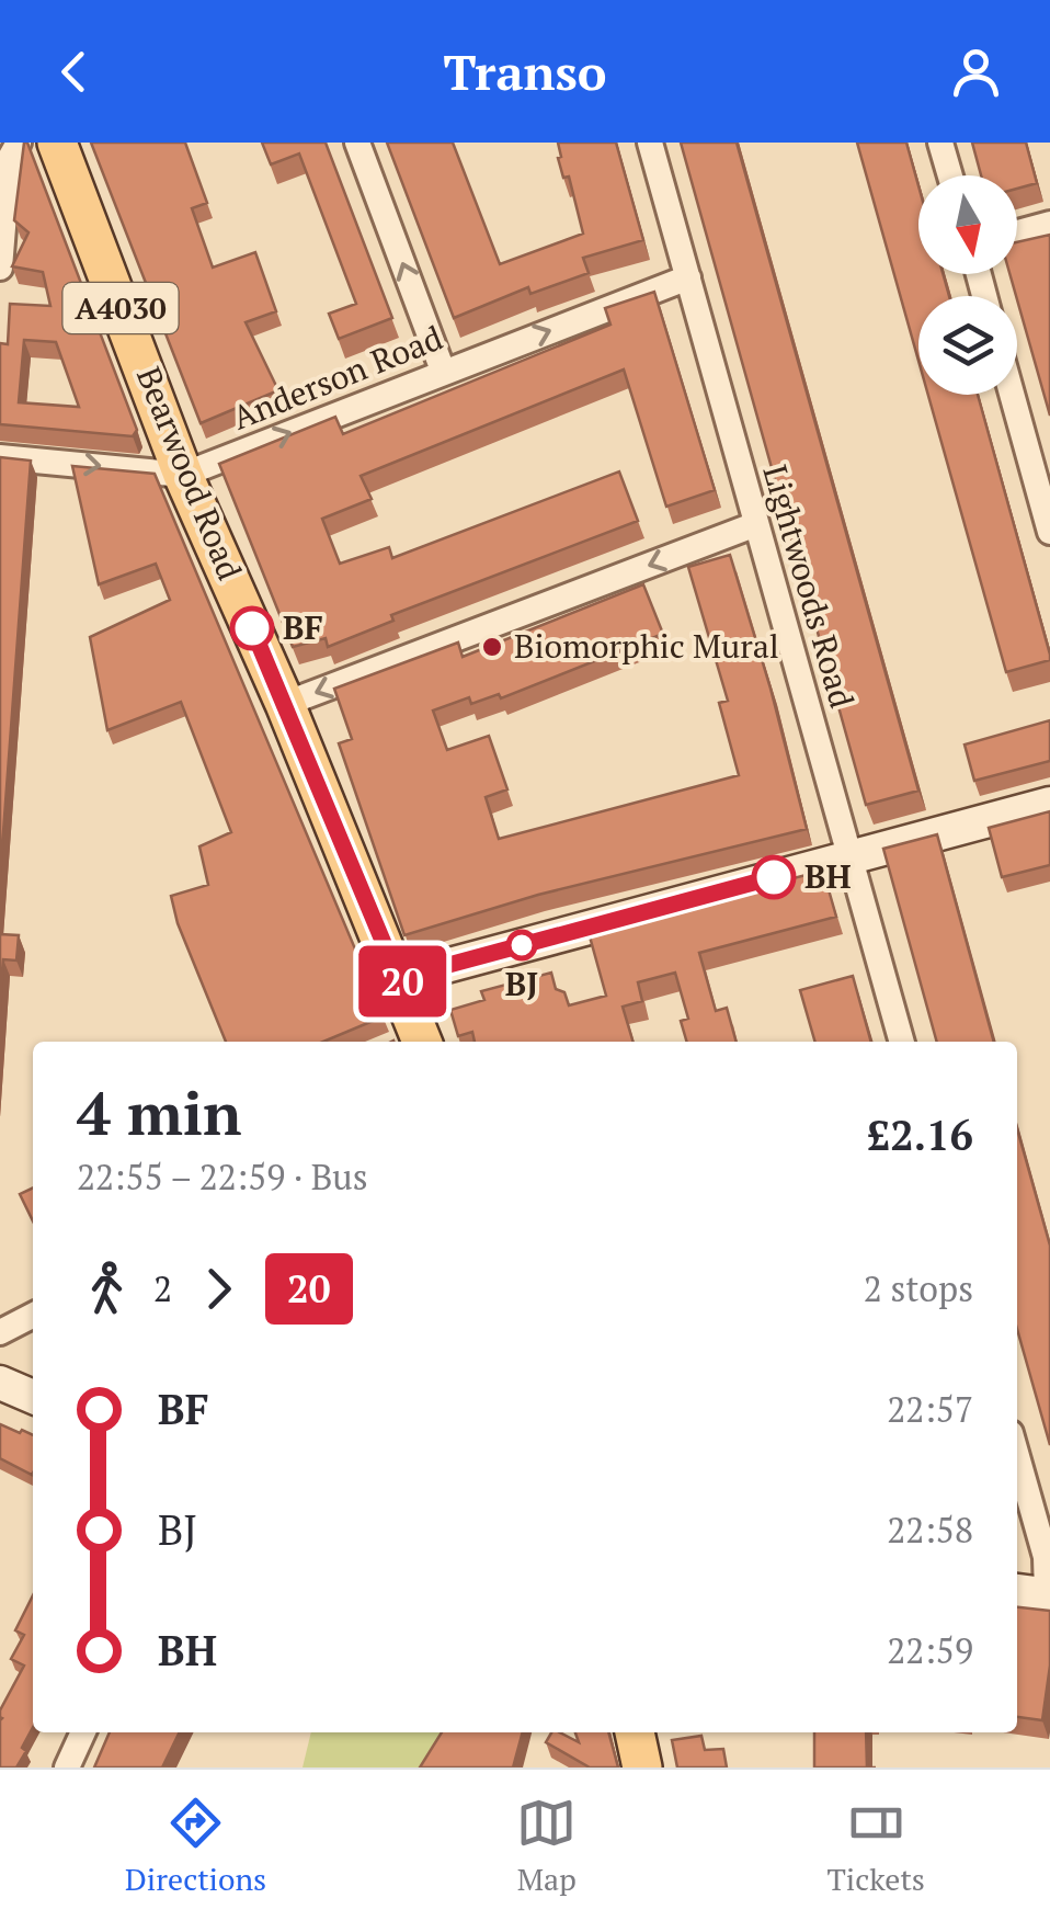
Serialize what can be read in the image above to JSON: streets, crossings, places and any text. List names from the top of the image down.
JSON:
{
  "streets": {
    "main road": ["A4030", "Bearwood Road"],
    "street": ["Anderson Road", "Lightwoods Road"]
  },
  "crossings": [
    ["Anderson Road", "Bearwood Road"],
    ["Anderson Road", "Lightwoods Road"]
  ],
  "one_way": ["Anderson Road"],
  "places": [
    "BF",
    "Biomorphic Mural",
    "BH",
    "BJ"
  ],
  "lines": ["bus line 20"],
  "north": "bottom",
  "page": {
    "header": "Transo",
    "on_map": "20",
    "heading": ["4 min", "22:55 – 22:59 · Bus", "£2.16"],
    "legs": ["2", "20", "2 stops"],
    "list": [
      {
        "name": "BF",
        "value": "22:57"
      },
      {
        "name": "BJ",
        "value": "22:58"
      },
      {
        "name": "BH",
        "value": "22:59"
      }
    ],
    "tabs": ["Directions", "Map", "Tickets"]
  }
}
